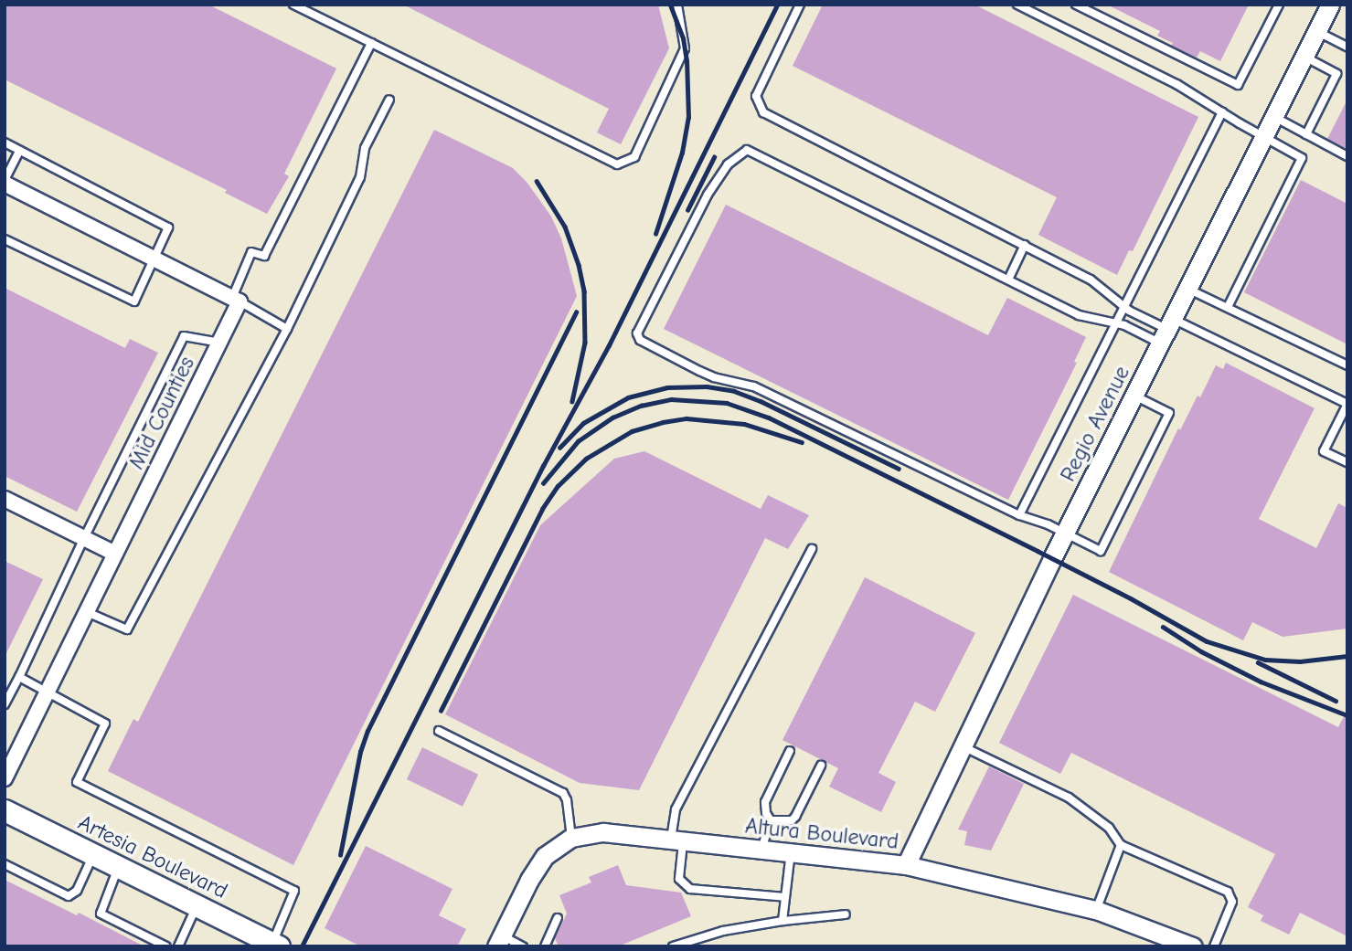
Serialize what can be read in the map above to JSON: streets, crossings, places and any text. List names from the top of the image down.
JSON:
{
  "streets": {
    "main road": ["Artesia Boulevard"],
    "street": ["Mid Counties", "Regio Avenue", "Altura Boulevard"]
  },
  "crossings": [
    ["Regio Avenue", "Altura Boulevard"]
  ]
}
